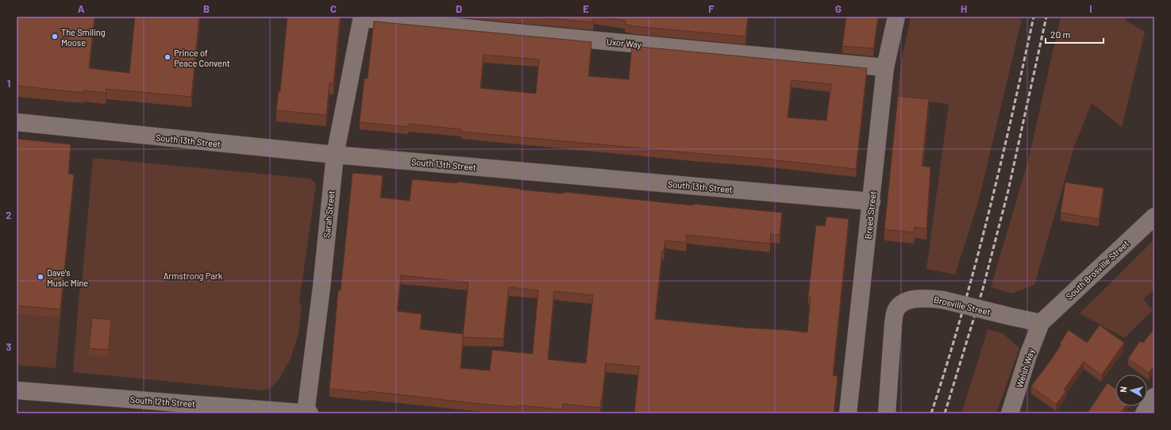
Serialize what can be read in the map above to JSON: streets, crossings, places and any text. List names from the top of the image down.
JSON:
{
  "streets": {
    "street": [
      "Uxor Way",
      "South 13th Street",
      "Sarah Street",
      "Breed Street",
      "South Brosville Street",
      "Brosville Street",
      "Welsh Way",
      "South 12th Street"
    ]
  },
  "crossings": [
    ["Uxor Way", "Sarah Street"],
    ["Uxor Way", "Breed Street"],
    ["South 13th Street", "Sarah Street"],
    ["South 13th Street", "Breed Street"],
    ["Sarah Street", "South 12th Street"],
    ["South Brosville Street", "Brosville Street"],
    ["South Brosville Street", "Welsh Way"],
    ["Brosville Street", "Welsh Way"]
  ],
  "parks": ["Armstrong Park"],
  "places": ["The Smiling Moose", "Prince of Peace Convent", "Dave's Music Mine"],
  "scale_bar": "20 m",
  "north": "left",
  "grid": {
    "columns": [
      "A",
      "B",
      "C",
      "D",
      "E",
      "F",
      "G",
      "H",
      "I"
    ],
    "rows": ["1", "2", "3"]
  }
}
